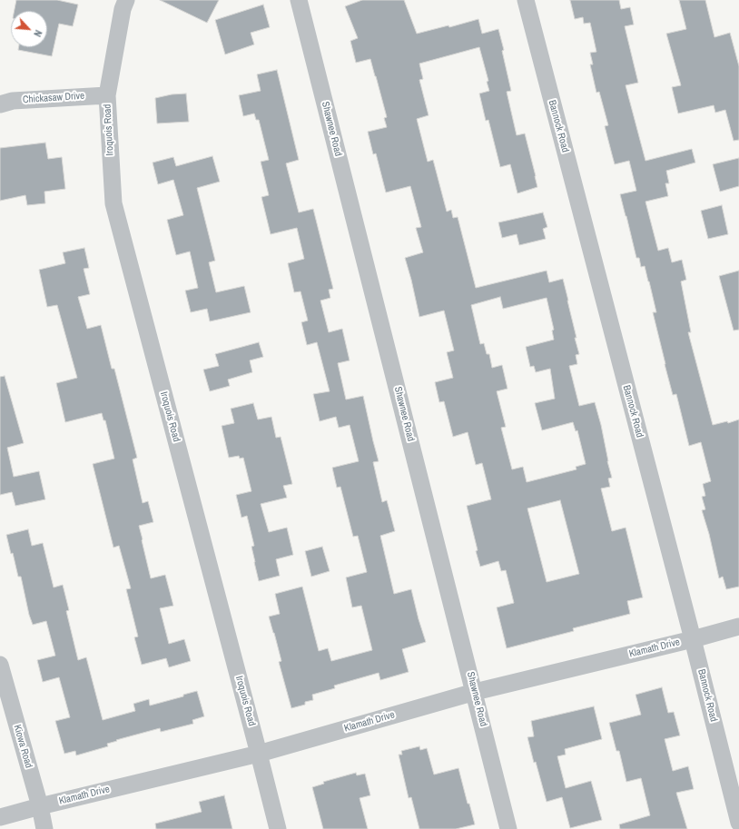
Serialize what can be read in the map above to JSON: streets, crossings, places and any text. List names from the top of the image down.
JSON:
{
  "streets": {
    "street": [
      "Chickasaw Drive",
      "Bannock Road",
      "Shawnee Road",
      "Iroquois Road",
      "Klamath Drive",
      "Kiowa Road"
    ]
  },
  "crossings": [
    ["Chickasaw Drive", "Iroquois Road"],
    ["Bannock Road", "Klamath Drive"],
    ["Shawnee Road", "Klamath Drive"],
    ["Iroquois Road", "Klamath Drive"],
    ["Klamath Drive", "Kiowa Road"]
  ],
  "north": "bottom right"
}
